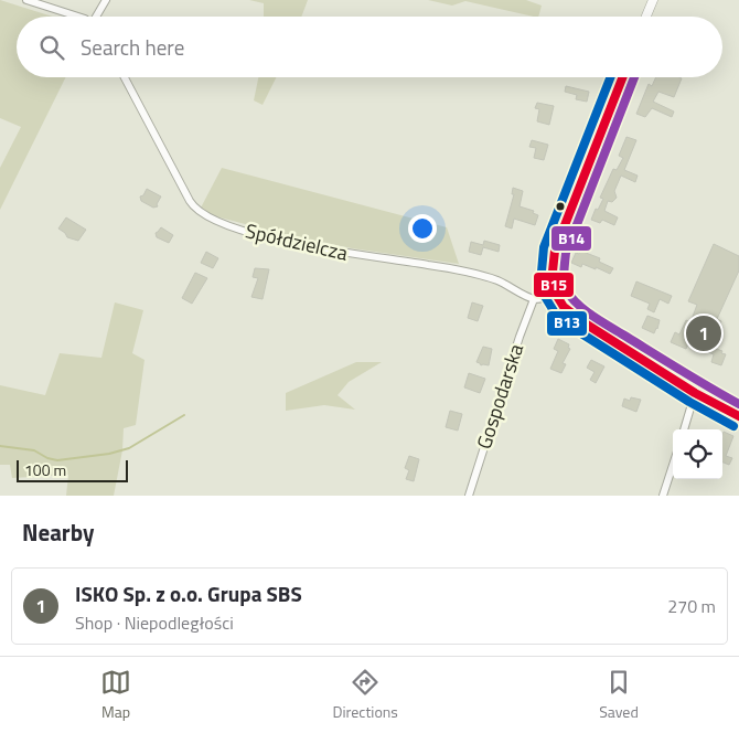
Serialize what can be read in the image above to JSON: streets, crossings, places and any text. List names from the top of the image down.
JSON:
{
  "streets": {
    "street": ["Spółdzielcza", "Gospodarska"]
  },
  "crossings": [
    ["Spółdzielcza", "Gospodarska"]
  ],
  "lines": ["transit line B15", "transit line B13", "transit line B14"],
  "scale_bar": "100 m",
  "page": {
    "search": "Search here",
    "pins": "1",
    "scale": "100 m",
    "heading": "Nearby",
    "list": [
      {
        "mark": "1",
        "name": "ISKO Sp. z o.o. Grupa SBS",
        "note": "Shop · Niepodległości",
        "value": "270 m"
      }
    ],
    "nav": ["Map", "Directions", "Saved"]
  }
}
